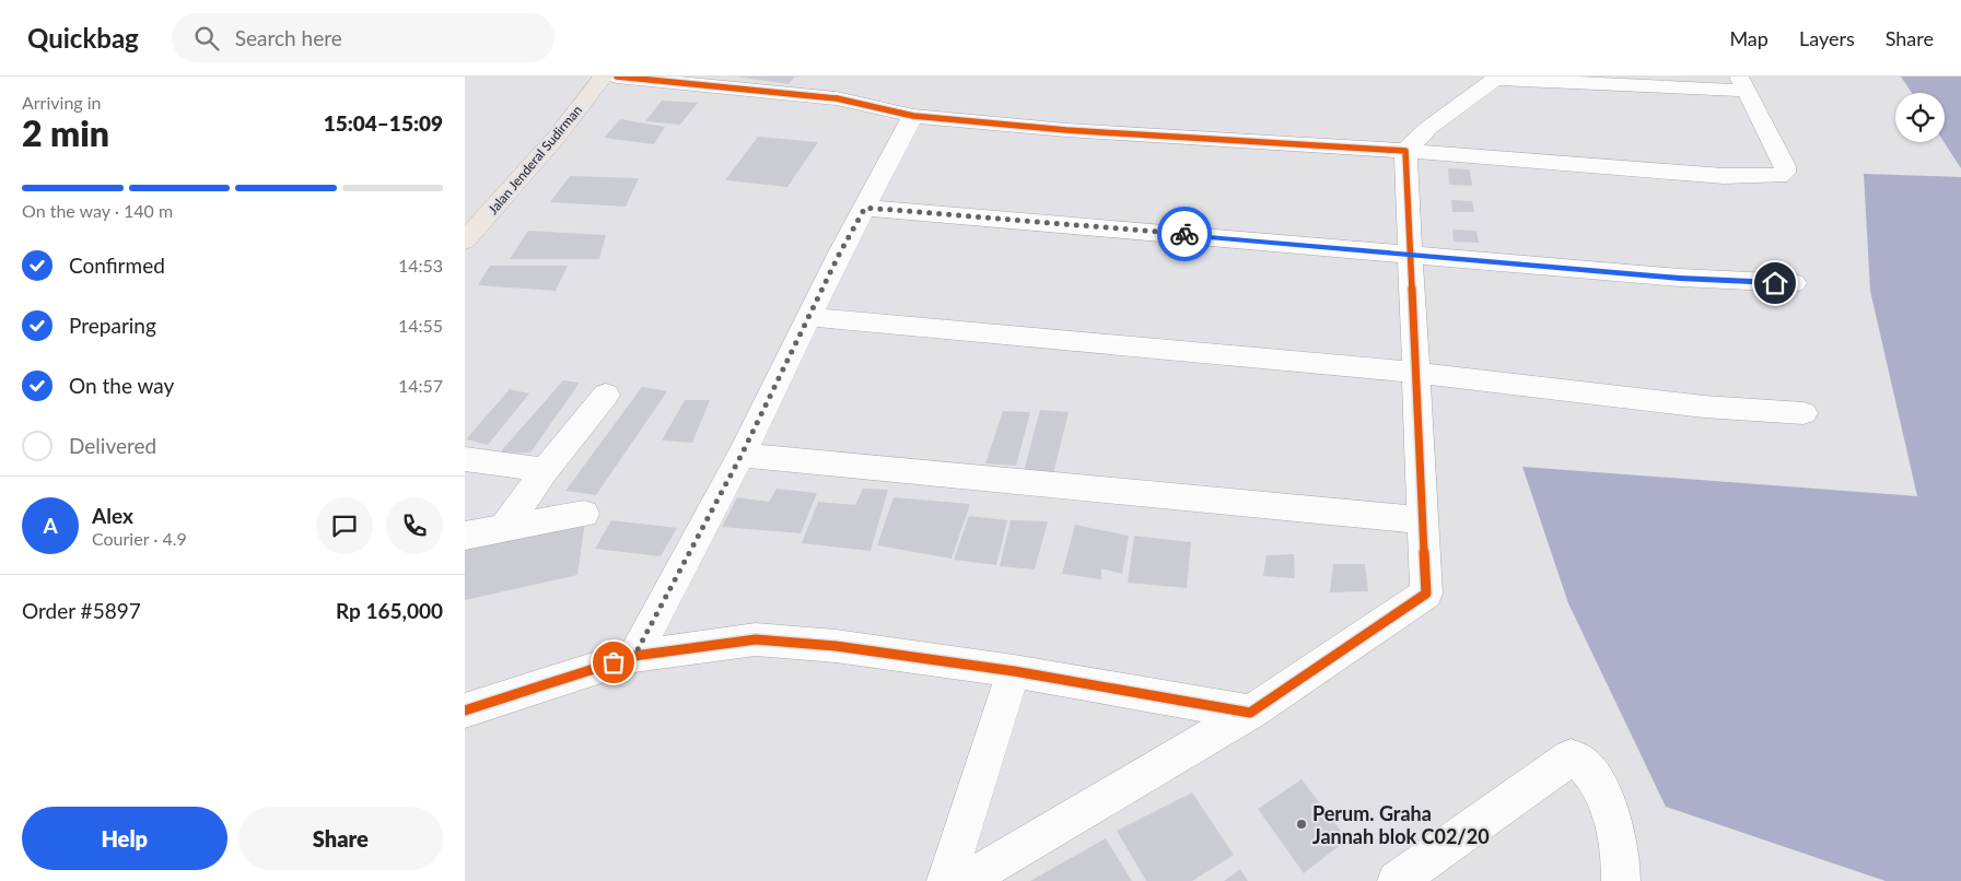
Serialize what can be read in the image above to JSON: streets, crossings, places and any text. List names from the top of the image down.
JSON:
{
  "streets": {
    "highway": ["Jalan Jenderal Sudirman"]
  },
  "places": ["Perum. Graha Jannah blok C02/20"],
  "page": {
    "header": "Quickbag",
    "search": "Search here",
    "nav": ["Map", "Layers", "Share"],
    "heading": ["2 min", "Arriving in", "15:04–15:09"],
    "panel": [
      "Alex",
      "Courier · 4.9",
      "Order #5897",
      "Rp 165,000"
    ],
    "bar": "On the way · 140 m",
    "list": [
      ["Confirmed", "14:53"],
      ["Preparing", "14:55"],
      ["On the way", "14:57"],
      "Delivered"
    ],
    "round": "A",
    "buttons": ["Help", "Share"]
  }
}
